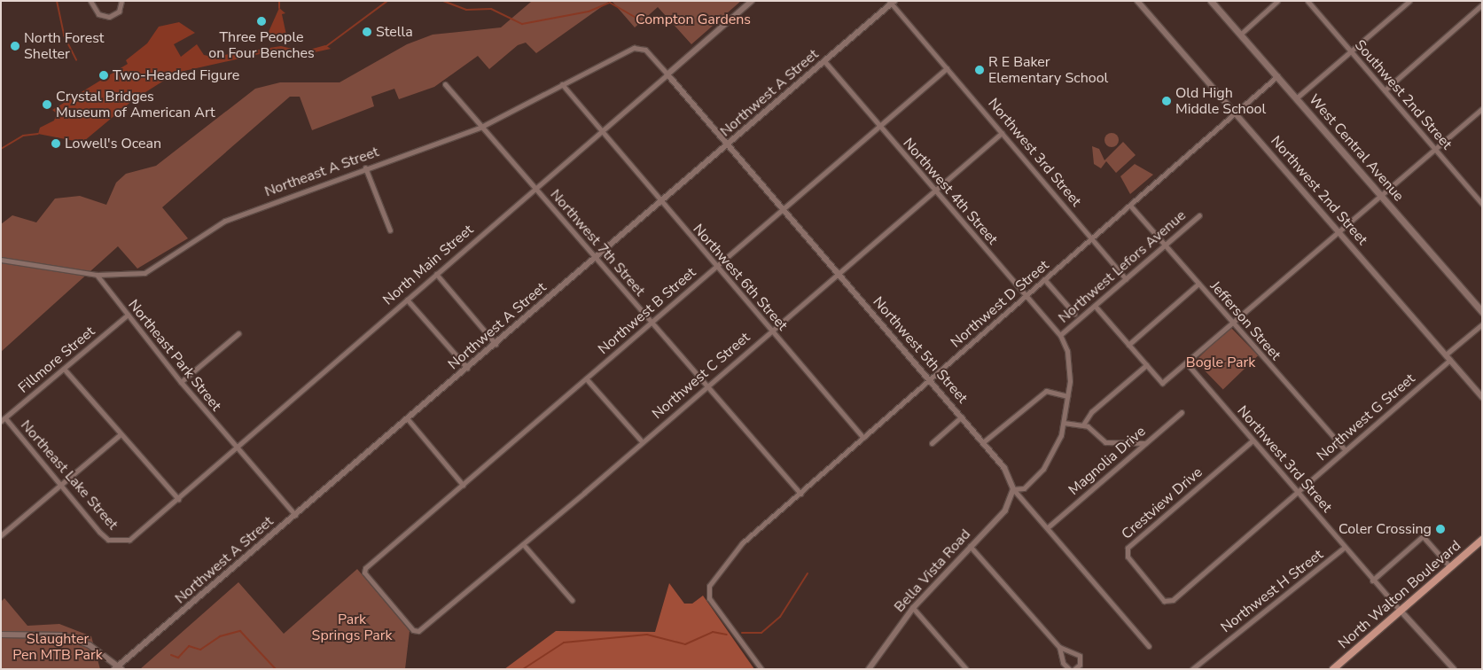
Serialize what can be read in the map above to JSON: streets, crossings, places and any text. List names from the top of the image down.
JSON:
{
  "streets": {
    "main road": ["West Central Avenue", "North Walton Boulevard"],
    "street": [
      "Northwest A Street",
      "Southwest 2nd Street",
      "Northwest 3rd Street",
      "Northeast A Street",
      "Northwest 2nd Street",
      "Northwest 4th Street",
      "Northwest 7th Street",
      "North Main Street",
      "Northwest Lefors Avenue",
      "Northwest 6th Street",
      "Northwest D Street",
      "Northwest B Street",
      "Jefferson Street",
      "Northwest 5th Street",
      "Northeast Park Street",
      "Fillmore Street",
      "Northwest C Street",
      "Northwest G Street",
      "Magnolia Drive",
      "Northeast Lake Street",
      "Crestview Drive",
      "Bella Vista Road",
      "Northwest H Street"
    ]
  },
  "crossings": [
    ["Northwest A Street", "Northwest 3rd Street"],
    ["Northwest A Street", "Northwest 4th Street"],
    ["Northwest A Street", "Northwest 7th Street"],
    ["Northwest A Street", "Northwest 6th Street"],
    ["Northwest A Street", "Northwest 5th Street"],
    ["Northwest A Street", "Northeast Park Street"],
    ["West Central Avenue", "Northwest D Street"],
    ["Northwest 3rd Street", "Northwest Lefors Avenue"],
    ["Northwest 3rd Street", "Northwest D Street"],
    ["Northwest 3rd Street", "Northwest B Street"],
    ["Northwest 3rd Street", "Northwest C Street"],
    ["Northwest 3rd Street", "Northwest G Street"],
    ["Northwest 3rd Street", "Crestview Drive"],
    ["Northwest 3rd Street", "Northwest H Street"],
    ["Northwest 3rd Street", "North Walton Boulevard"],
    ["Northeast A Street", "Northwest 7th Street"],
    ["Northeast A Street", "North Main Street"],
    ["Northeast A Street", "Northwest 6th Street"],
    ["Northeast A Street", "Northwest 5th Street"],
    ["Northeast A Street", "Northeast Park Street"],
    ["Northwest 2nd Street", "Northwest D Street"],
    ["Northwest 2nd Street", "Northwest G Street"],
    ["Northwest 4th Street", "Northwest Lefors Avenue"],
    ["Northwest 4th Street", "Northwest D Street"],
    ["Northwest 4th Street", "Northwest B Street"],
    ["Northwest 4th Street", "Northwest C Street"],
    ["Northwest 7th Street", "North Main Street"],
    ["Northwest 7th Street", "Northwest D Street"],
    ["Northwest 7th Street", "Northwest B Street"],
    ["Northwest 7th Street", "Northwest C Street"],
    ["North Main Street", "Northwest 6th Street"],
    ["North Main Street", "Northwest 5th Street"],
    ["North Main Street", "Northeast Park Street"],
    ["North Main Street", "Northeast Lake Street"],
    ["Northwest Lefors Avenue", "Jefferson Street"],
    ["Northwest 6th Street", "Northwest D Street"],
    ["Northwest 6th Street", "Northwest B Street"],
    ["Northwest 6th Street", "Northwest C Street"],
    ["Northwest D Street", "Jefferson Street"],
    ["Northwest D Street", "Northwest 5th Street"],
    ["Northwest B Street", "Northwest 5th Street"],
    ["Northwest B Street", "Northwest C Street"],
    ["Jefferson Street", "Northwest G Street"],
    ["Northwest 5th Street", "Northwest C Street"],
    ["Northwest 5th Street", "Magnolia Drive"],
    ["Northwest 5th Street", "Bella Vista Road"],
    ["Northeast Park Street", "Fillmore Street"],
    ["Fillmore Street", "Northeast Lake Street"],
    ["Northwest G Street", "Crestview Drive"]
  ],
  "parks": [
    "Compton Gardens",
    "Bogle Park",
    "Park Springs Park",
    "Slaughter Pen MTB Park"
  ],
  "places": [
    "Three People on Four Benches",
    "Stella",
    "North Forest Shelter",
    "R E Baker Elementary School",
    "Two-Headed Figure",
    "Old High Middle School",
    "Crystal Bridges Museum of American Art",
    "Lowell's Ocean",
    "Coler Crossing"
  ]
}
